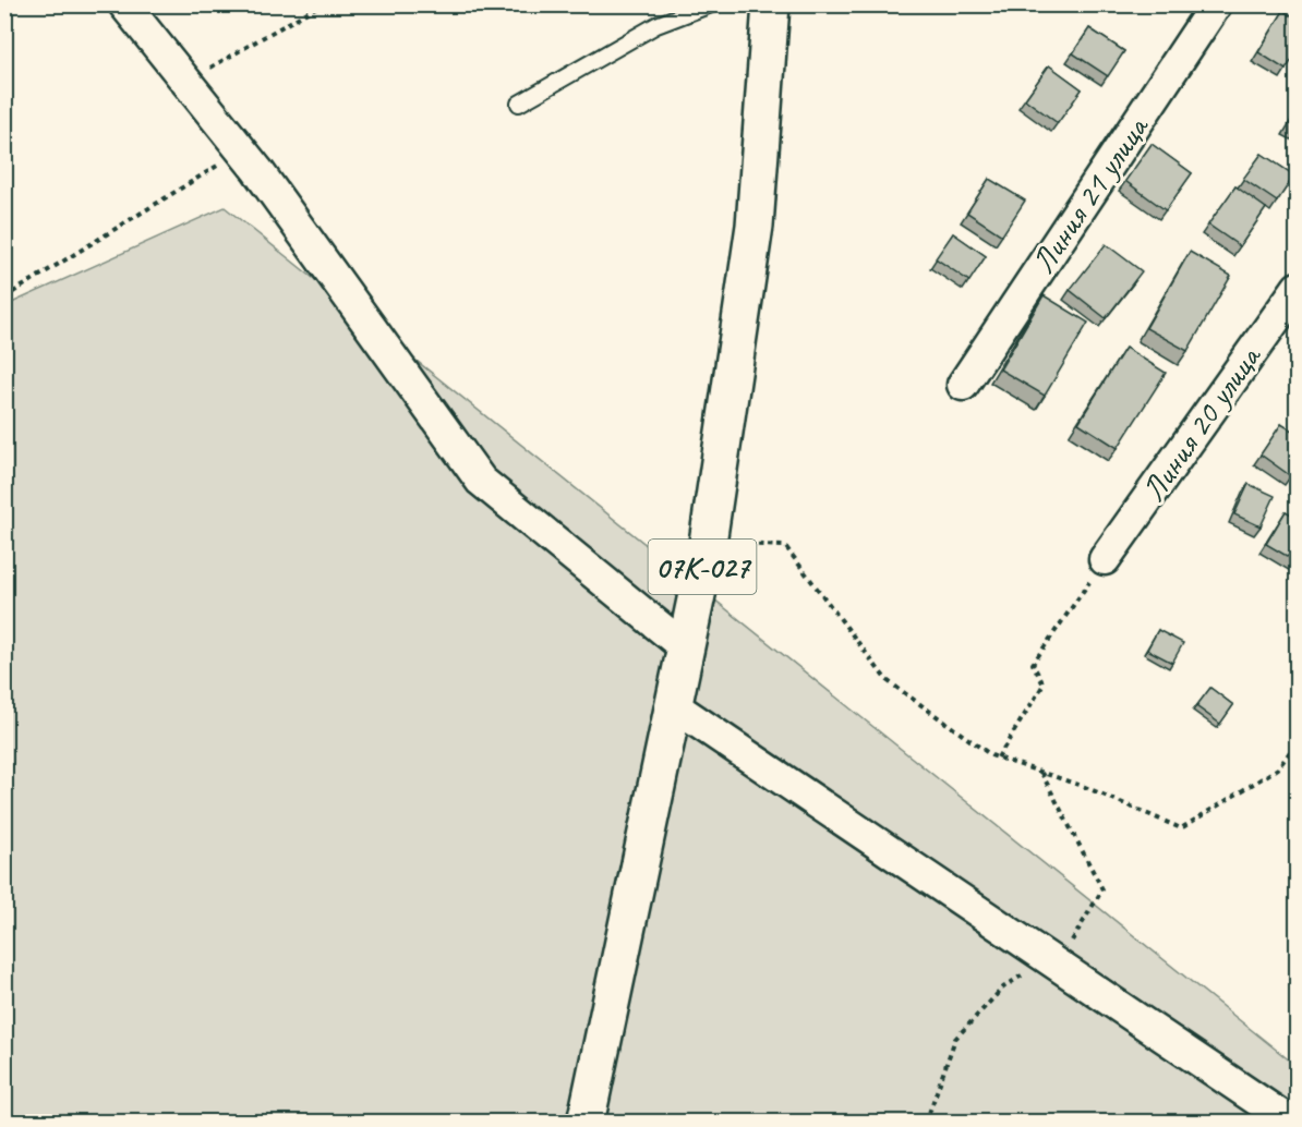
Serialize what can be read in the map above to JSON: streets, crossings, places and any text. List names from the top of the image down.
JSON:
{
  "streets": {
    "main road": ["07К-027"],
    "street": ["Линия 21 улица", "Линия 20 улица"]
  }
}
